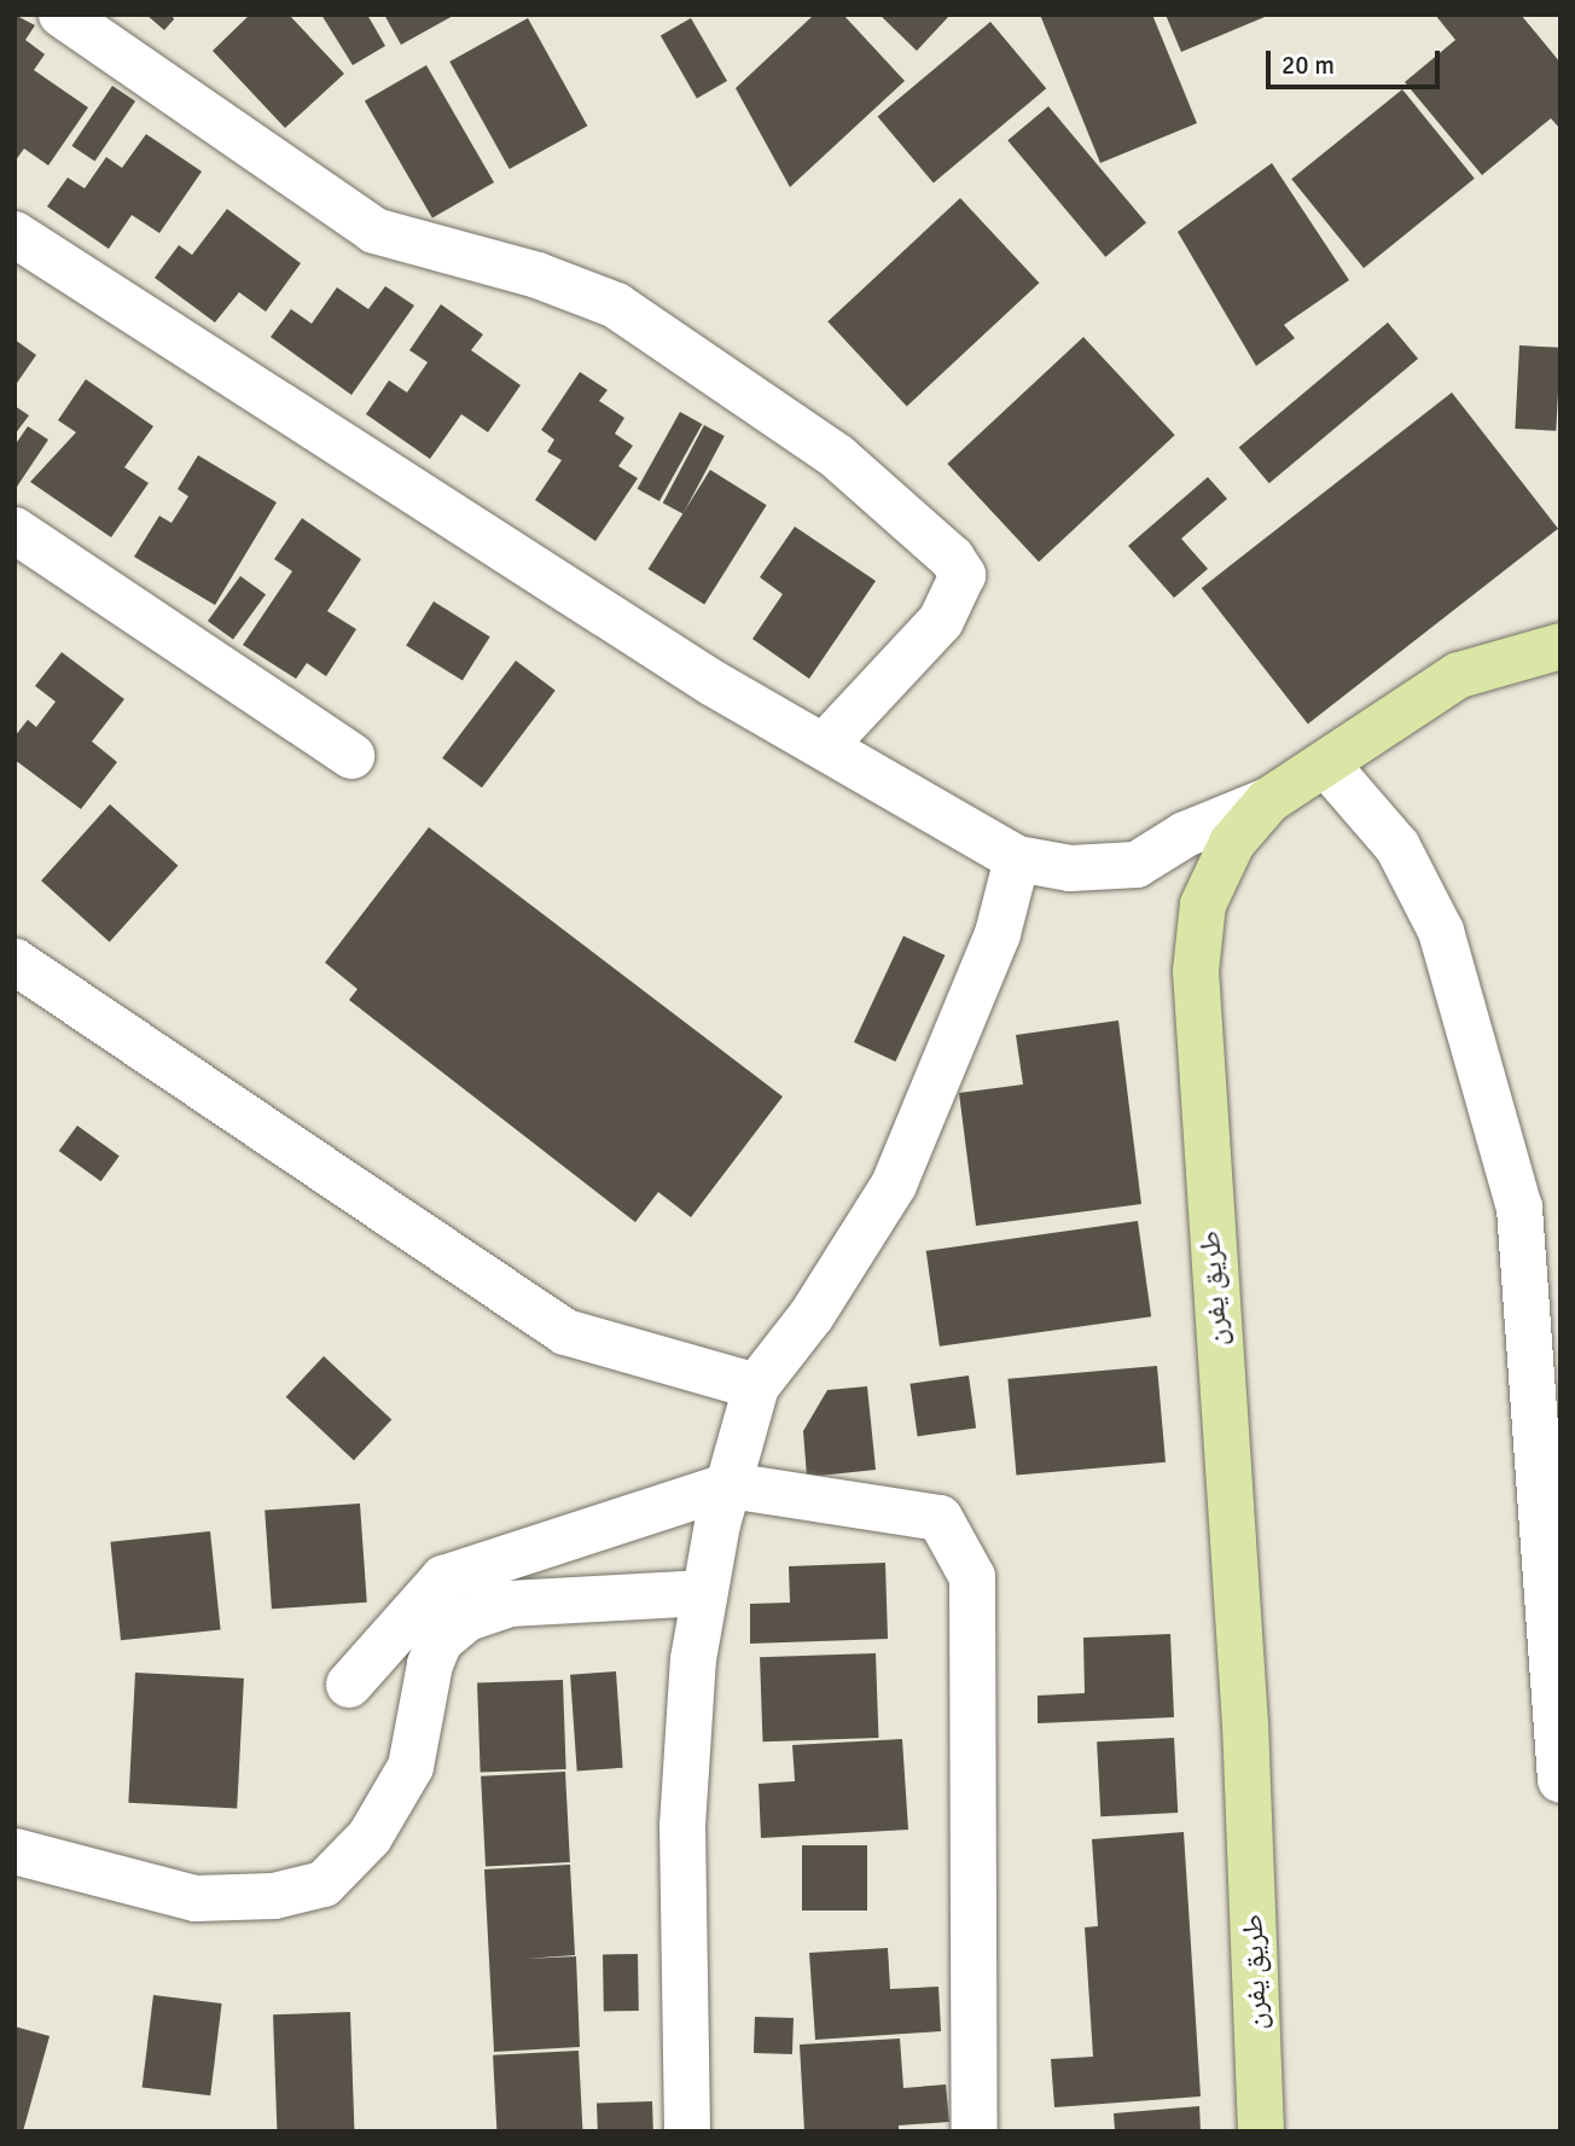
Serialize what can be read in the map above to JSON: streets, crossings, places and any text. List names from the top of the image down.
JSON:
{
  "streets": {
    "main road": ["طريق يفرن"]
  },
  "scale_bar": "20 m"
}
